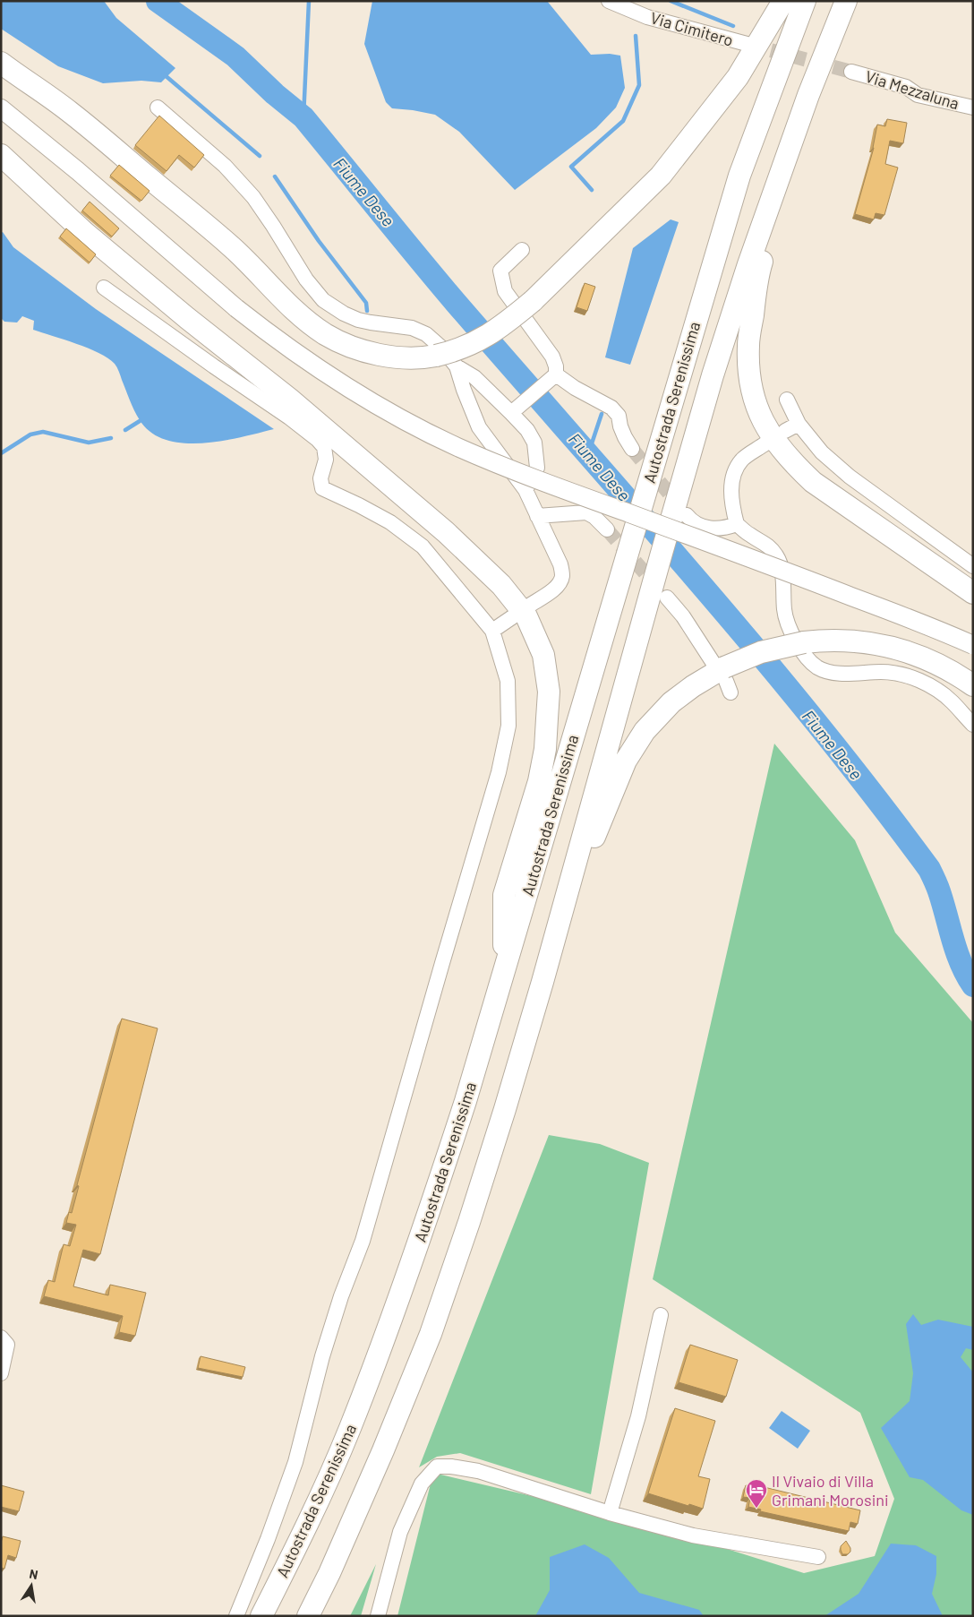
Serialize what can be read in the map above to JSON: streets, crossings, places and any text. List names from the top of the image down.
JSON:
{
  "streets": {
    "highway": ["Autostrada Serenissima"],
    "street": ["Via Cimitero", "Via Mezzaluna"]
  },
  "water": ["Fiume Dese"],
  "places": {
    "hotel": ["Il Vivaio di Villa Grimani Morosini"]
  },
  "north": "top"
}
